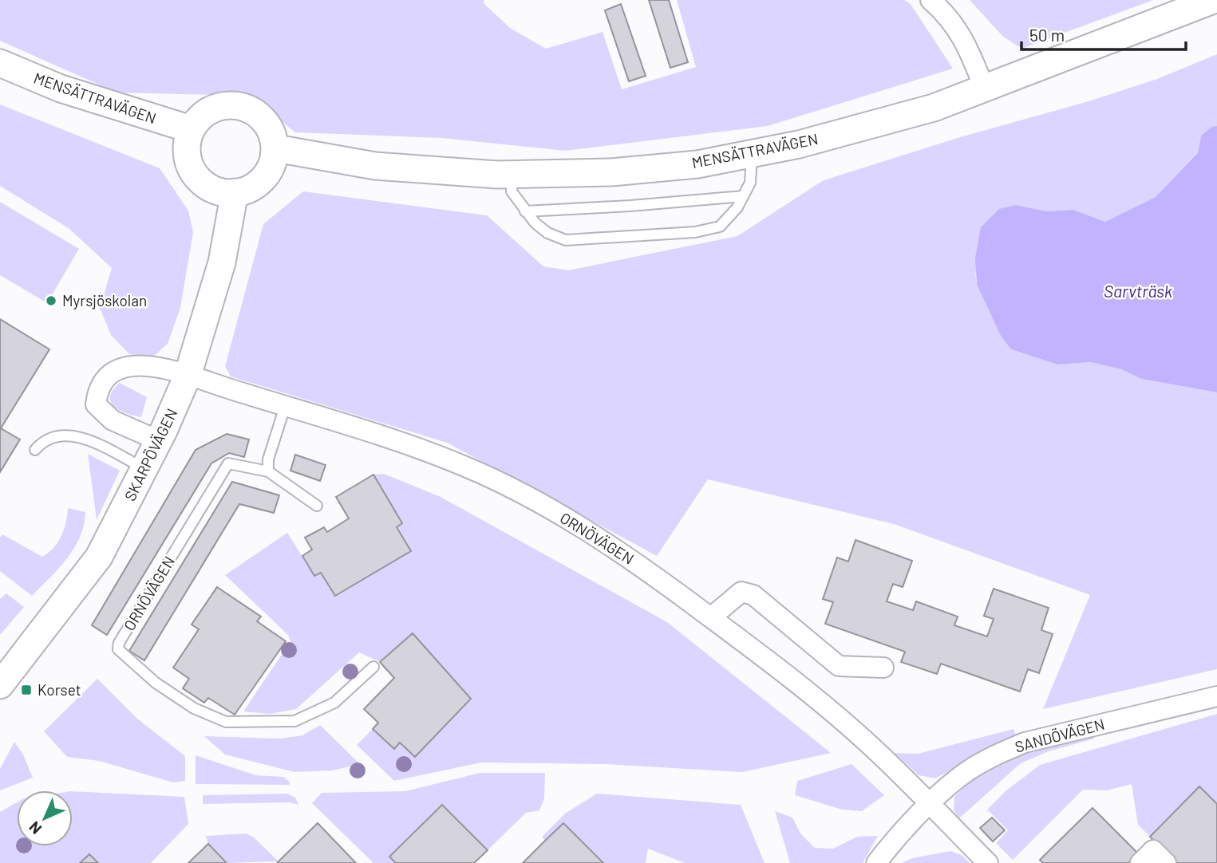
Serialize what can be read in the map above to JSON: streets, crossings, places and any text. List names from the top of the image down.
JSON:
{
  "streets": {
    "street": [
      "MENSÄTTRAVÄGEN",
      "SKARPÖVÄGEN",
      "ORNÖVÄGEN",
      "SANDÖVÄGEN"
    ]
  },
  "crossings": [
    ["MENSÄTTRAVÄGEN", "SKARPÖVÄGEN"],
    ["SKARPÖVÄGEN", "ORNÖVÄGEN"],
    ["ORNÖVÄGEN", "SANDÖVÄGEN"]
  ],
  "water": ["Sarvträsk"],
  "places": {
    "other": ["Myrsjöskolan"],
    "transit": ["Korset"]
  },
  "scale_bar": "50 m",
  "north": "bottom left"
}
